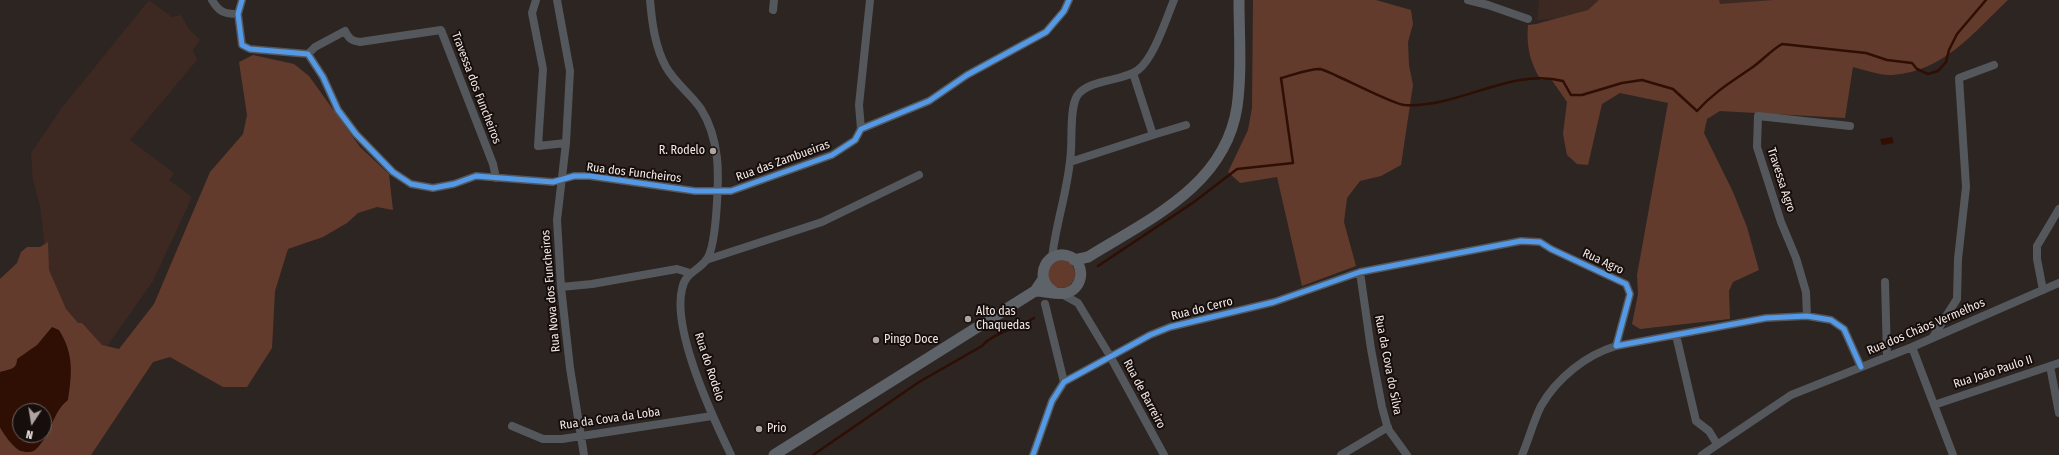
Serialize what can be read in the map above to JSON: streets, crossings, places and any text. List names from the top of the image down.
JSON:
{
  "streets": {
    "street": [
      "Travessa dos Funcheiros",
      "Rua das Zambueiras",
      "Rua dos Funcheiros",
      "Travessa Agro",
      "Rua Agro",
      "Rua Nova dos Funcheiros",
      "Rua do Cerro",
      "Rua dos Chãos Vermelhos",
      "Rua da Cova do Silva",
      "Rua do Rodelo",
      "Rua João Paulo II",
      "Rua de Barreiro",
      "Rua da Cova da Loba"
    ]
  },
  "crossings": [
    ["Travessa dos Funcheiros", "Rua dos Funcheiros"],
    ["Rua das Zambueiras", "Rua dos Funcheiros"],
    ["Rua dos Funcheiros", "Rua Nova dos Funcheiros"],
    ["Rua Agro", "Rua do Cerro"],
    ["Rua Agro", "Rua da Cova do Silva"],
    ["Rua Nova dos Funcheiros", "Rua da Cova da Loba"],
    ["Rua do Cerro", "Rua da Cova do Silva"],
    ["Rua do Cerro", "Rua de Barreiro"],
    ["Rua do Rodelo", "Rua da Cova da Loba"]
  ],
  "places": [
    "R. Rodelo",
    "Alto das Chaquedas",
    "Pingo Doce",
    "Prio"
  ],
  "north": "bottom"
}
